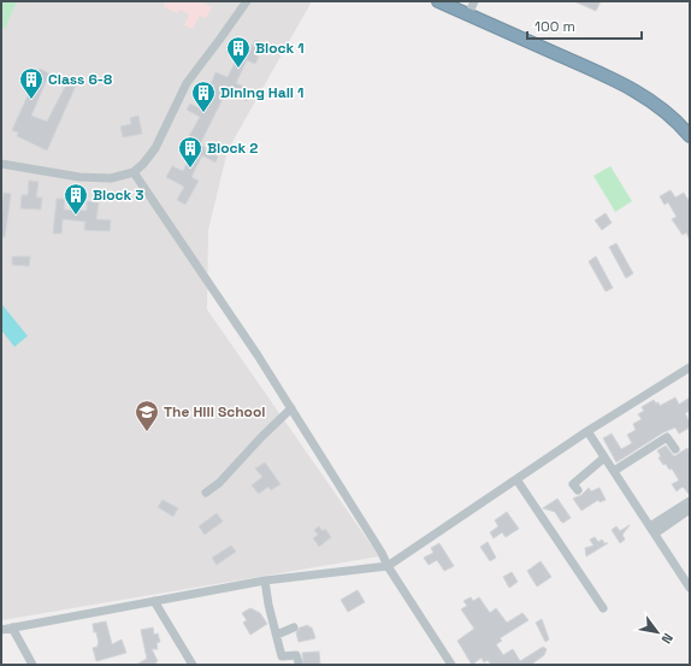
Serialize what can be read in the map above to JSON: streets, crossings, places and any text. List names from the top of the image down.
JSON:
{
  "places": {
    "building": [
      "Block 1",
      "Class 6-8",
      "Dining Hall 1",
      "Block 2",
      "Block 3"
    ],
    "school or university": ["The Hill School"]
  },
  "scale_bar": "100 m",
  "north": "bottom right"
}
